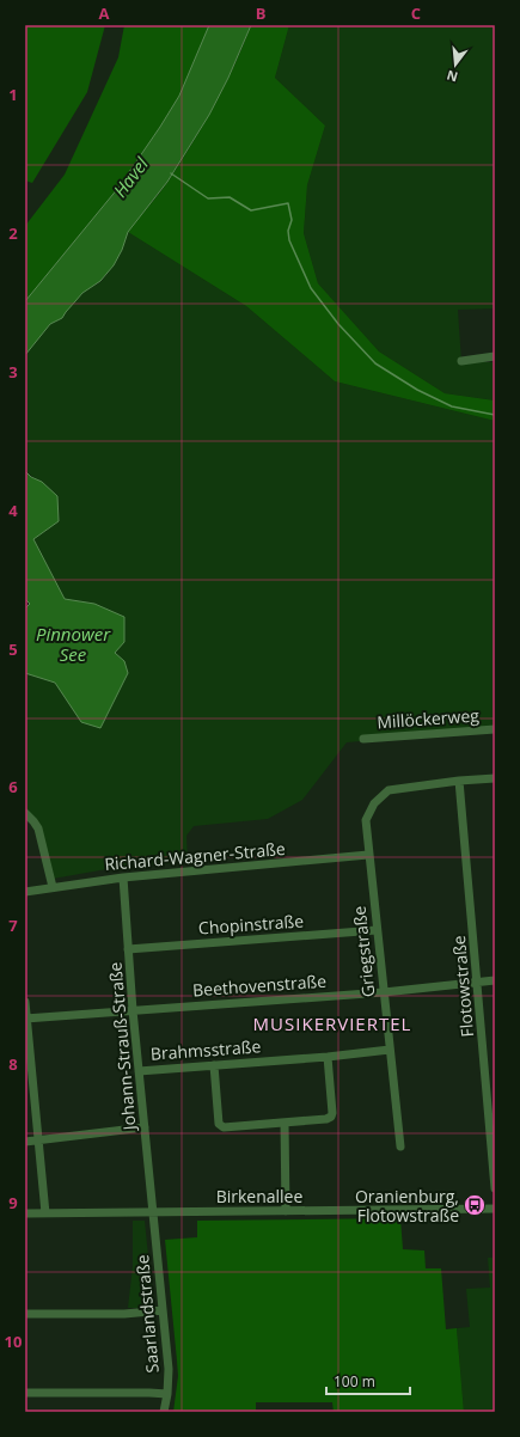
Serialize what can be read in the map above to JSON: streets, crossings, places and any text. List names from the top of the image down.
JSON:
{
  "streets": {
    "street": [
      "Millöckerweg",
      "Richard-Wagner-Straße",
      "Chopinstraße",
      "Griegstraße",
      "Beethovenstraße",
      "Flotowstraße",
      "Johann-Strauß-Straße",
      "Brahmsstraße",
      "Birkenallee",
      "Saarlandstraße"
    ]
  },
  "crossings": [
    ["Richard-Wagner-Straße", "Griegstraße"],
    ["Richard-Wagner-Straße", "Johann-Strauß-Straße"],
    ["Chopinstraße", "Griegstraße"],
    ["Chopinstraße", "Johann-Strauß-Straße"],
    ["Griegstraße", "Beethovenstraße"],
    ["Griegstraße", "Flotowstraße"],
    ["Griegstraße", "Brahmsstraße"],
    ["Beethovenstraße", "Flotowstraße"],
    ["Beethovenstraße", "Johann-Strauß-Straße"],
    ["Johann-Strauß-Straße", "Brahmsstraße"],
    ["Johann-Strauß-Straße", "Birkenallee"],
    ["Johann-Strauß-Straße", "Saarlandstraße"],
    ["Birkenallee", "Saarlandstraße"]
  ],
  "districts": ["MUSIKERVIERTEL"],
  "water": ["Havel", "Pinnower See"],
  "places": {
    "bus stop": ["Oranienburg, Flotowstraße"]
  },
  "scale_bar": "100 m",
  "north": "bottom",
  "grid": {
    "columns": ["A", "B", "C"],
    "rows": [
      "1",
      "2",
      "3",
      "4",
      "5",
      "6",
      "7",
      "8",
      "9",
      "10"
    ]
  }
}
